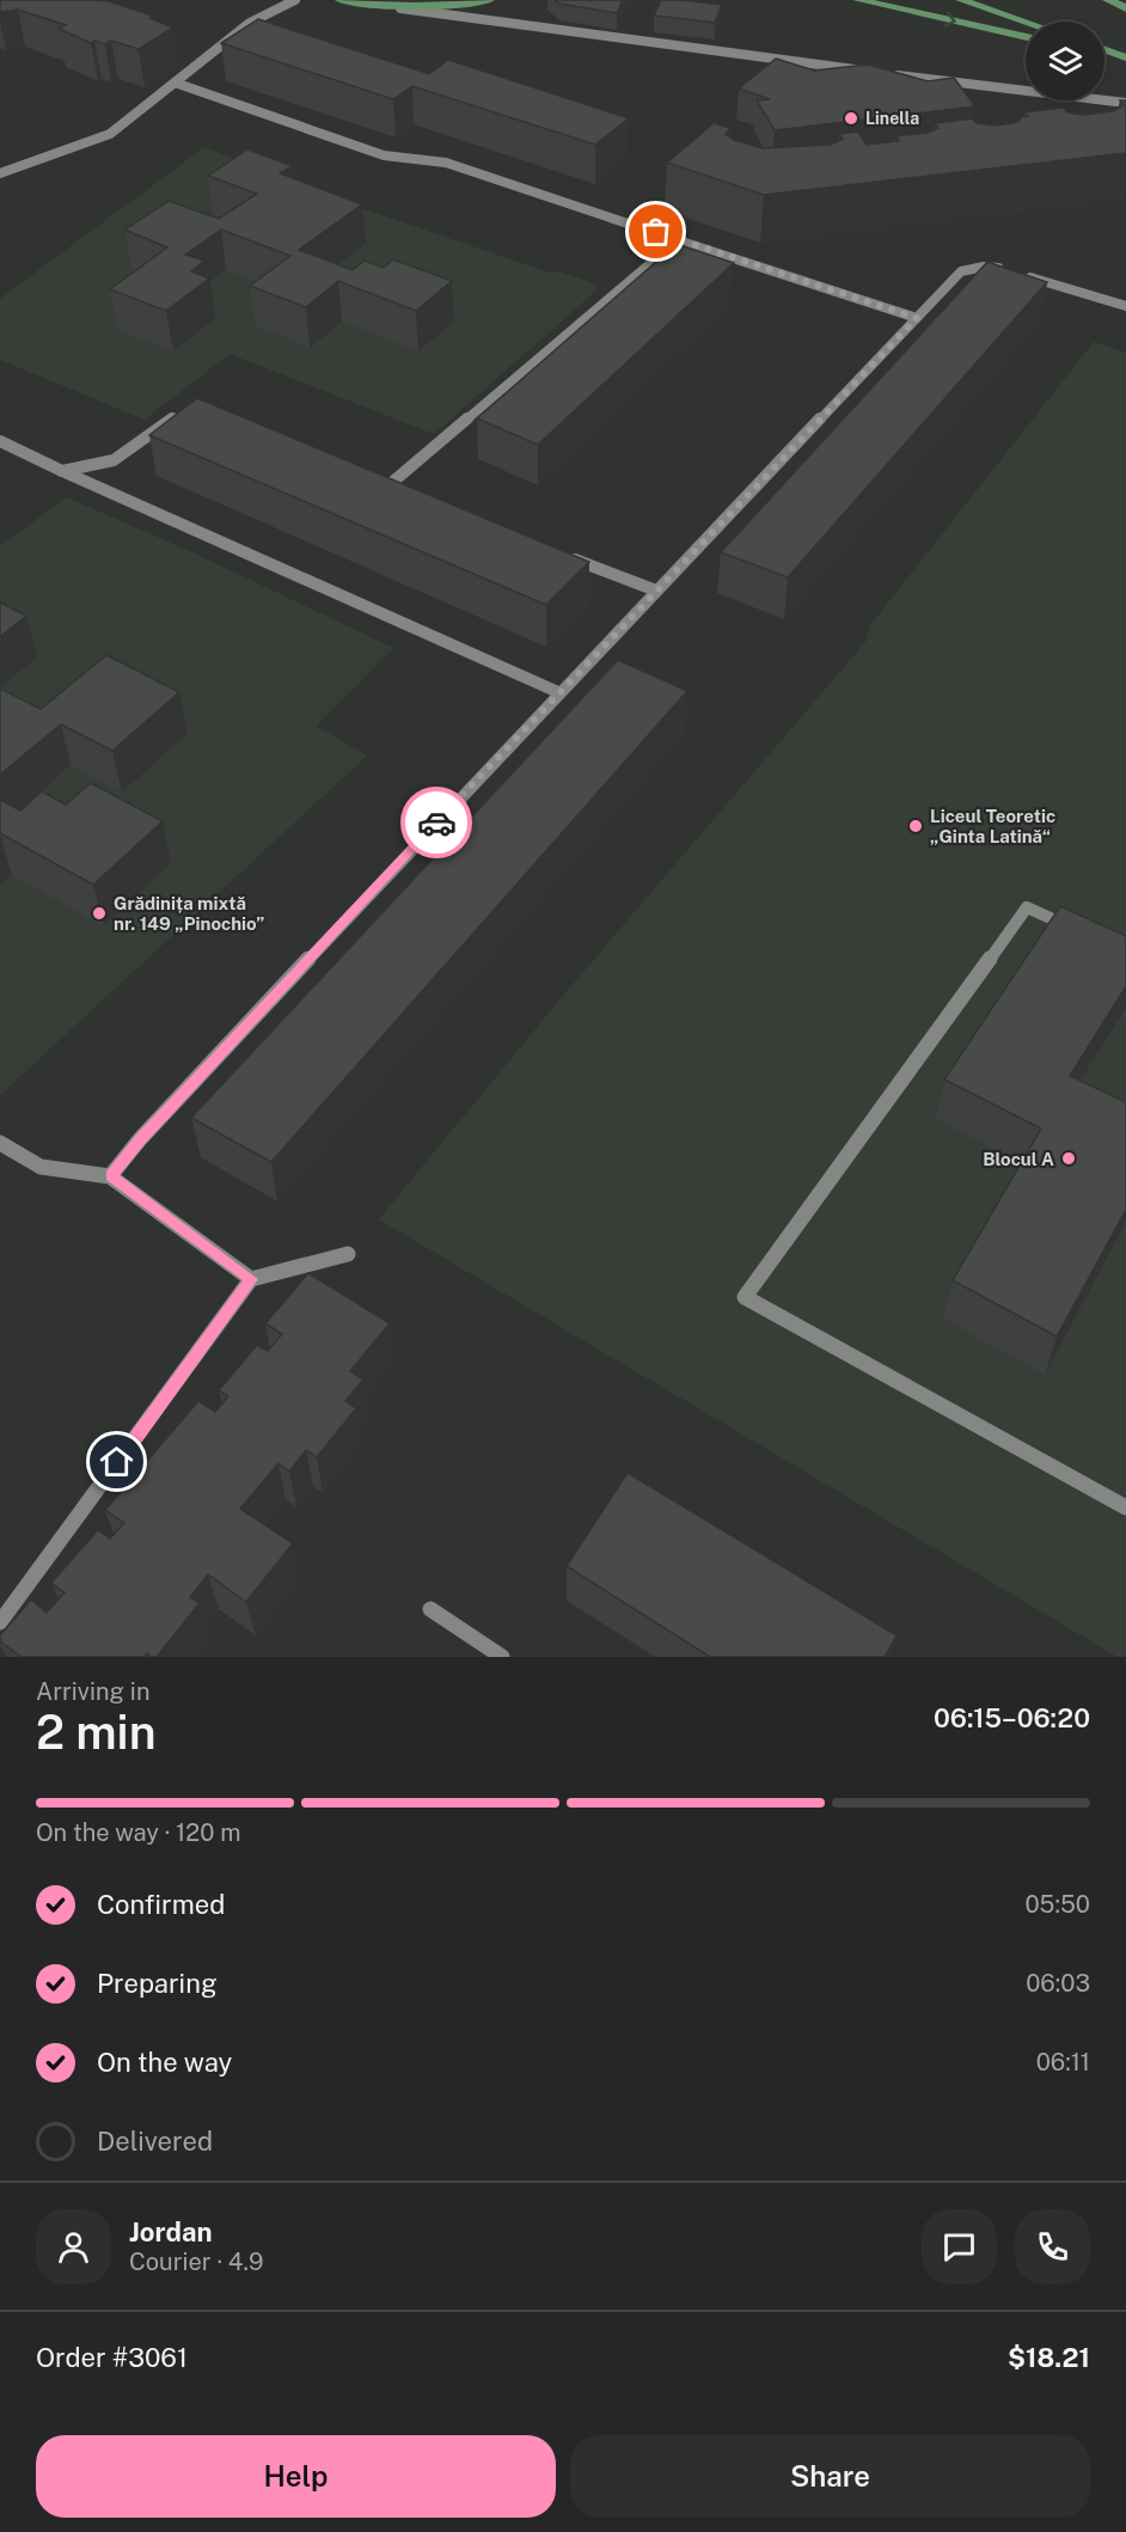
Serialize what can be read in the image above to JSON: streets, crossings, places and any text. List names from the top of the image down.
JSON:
{
  "places": [
    "Linella",
    "Liceul Teoretic „Ginta Latină“",
    "Grădinița mixtă nr. 149 „Pinochio”",
    "Blocul A"
  ],
  "page": {
    "heading": ["2 min", "Arriving in", "06:15–06:20"],
    "panel": [
      "Jordan",
      "Courier · 4.9",
      "Order #3061",
      "$18.21"
    ],
    "bar": "On the way · 120 m",
    "list": [
      ["Confirmed", "05:50"],
      ["Preparing", "06:03"],
      ["On the way", "06:11"],
      "Delivered"
    ],
    "buttons": ["Help", "Share"]
  }
}
